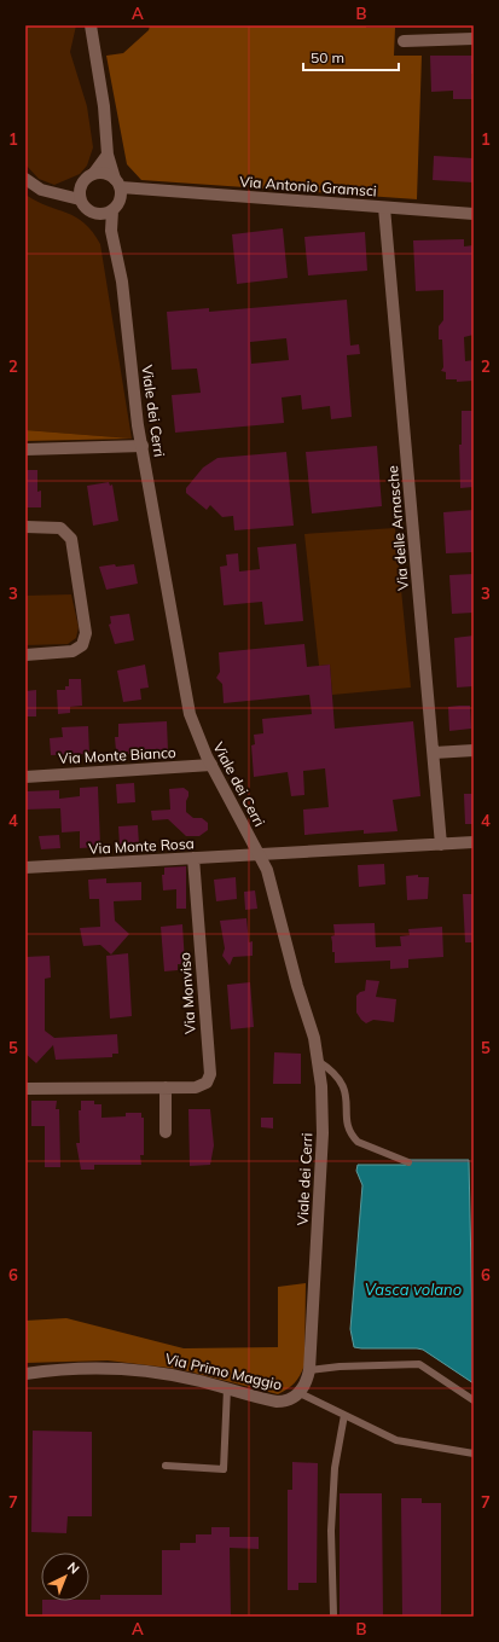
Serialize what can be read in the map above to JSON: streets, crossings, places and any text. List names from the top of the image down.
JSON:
{
  "streets": {
    "street": [
      "Via Antonio Gramsci",
      "Viale dei Cerri",
      "Via delle Arnasche",
      "Via Monte Bianco",
      "Via Monte Rosa",
      "Via Monviso",
      "Via Primo Maggio"
    ]
  },
  "crossings": [
    ["Via Antonio Gramsci", "Viale dei Cerri"],
    ["Via Antonio Gramsci", "Via delle Arnasche"],
    ["Viale dei Cerri", "Via Monte Bianco"],
    ["Viale dei Cerri", "Via Monte Rosa"],
    ["Viale dei Cerri", "Via Primo Maggio"],
    ["Via delle Arnasche", "Via Monte Rosa"],
    ["Via Monte Rosa", "Via Monviso"]
  ],
  "water": ["Vasca volano"],
  "scale_bar": "50 m",
  "north": "top right",
  "grid": {
    "columns": ["A", "B"],
    "rows": [
      "1",
      "2",
      "3",
      "4",
      "5",
      "6",
      "7"
    ]
  }
}
